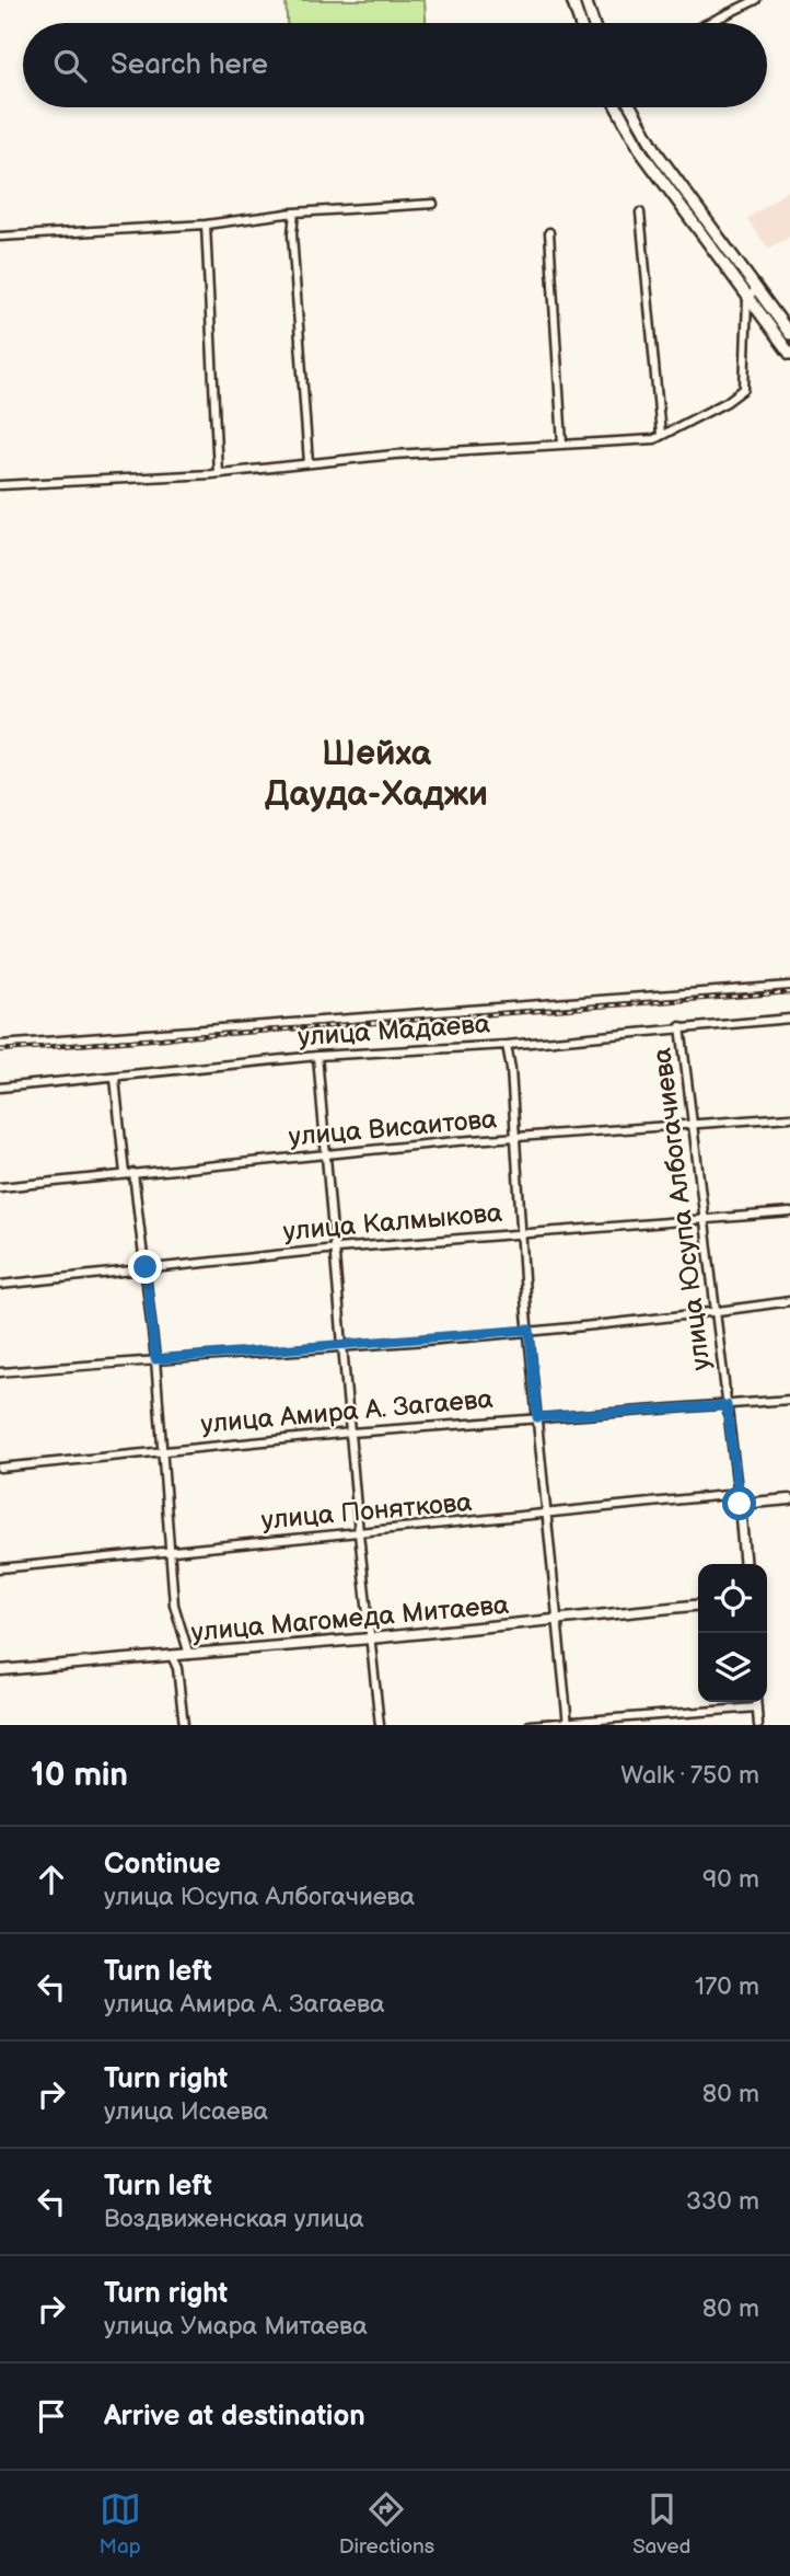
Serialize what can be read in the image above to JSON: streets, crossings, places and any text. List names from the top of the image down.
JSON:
{
  "streets": {
    "street": [
      "улица Мадаева",
      "улица Висаитова",
      "улица Юсупа Албогачиева",
      "улица Калмыкова",
      "улица Амира А. Загаева",
      "улица Поняткова",
      "улица Магомеда Митаева"
    ]
  },
  "crossings": [
    ["улица Мадаева", "улица Юсупа Албогачиева"],
    ["улица Висаитова", "улица Юсупа Албогачиева"],
    ["улица Юсупа Албогачиева", "улица Калмыкова"],
    ["улица Юсупа Албогачиева", "улица Амира А. Загаева"],
    ["улица Юсупа Албогачиева", "улица Поняткова"]
  ],
  "districts": ["Шейха Дауда-Хаджи"],
  "page": {
    "search": "Search here",
    "heading": ["10 min", "Walk · 750 m"],
    "list": [
      ["Continue", "улица Юсупа Албогачиева", "90 m"],
      ["Turn left", "улица Амира А. Загаева", "170 m"],
      ["Turn right", "улица Исаева", "80 m"],
      ["Turn left", "Воздвиженская улица", "330 m"],
      ["Turn right", "улица Умара Митаева", "80 m"],
      "Arrive at destination"
    ],
    "nav": ["Map", "Directions", "Saved"]
  }
}
